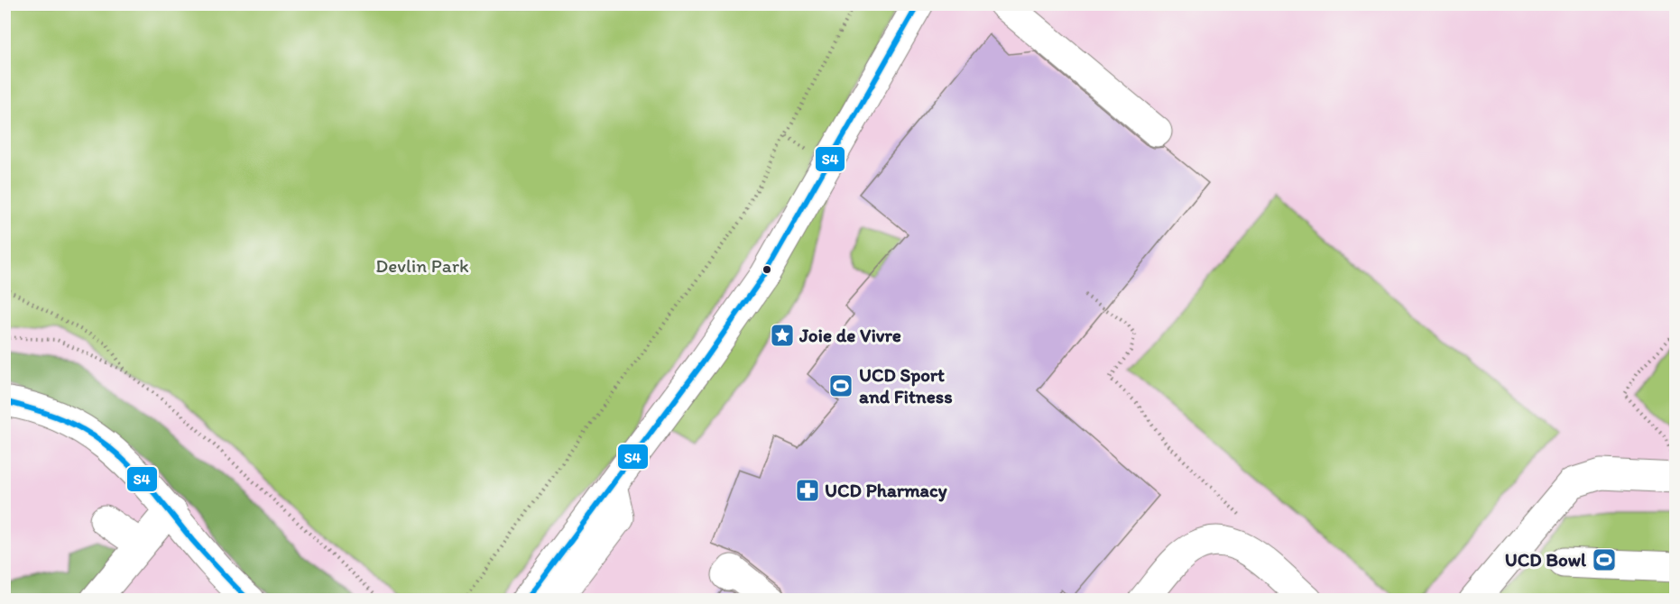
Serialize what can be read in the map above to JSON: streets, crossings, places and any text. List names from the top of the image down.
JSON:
{
  "parks": ["Devlin Park"],
  "places": {
    "place": ["Joie de Vivre"],
    "sports": ["UCD Sport and Fitness", "UCD Bowl"],
    "pharmacy": ["UCD Pharmacy"]
  },
  "lines": ["transit line S4"]
}
